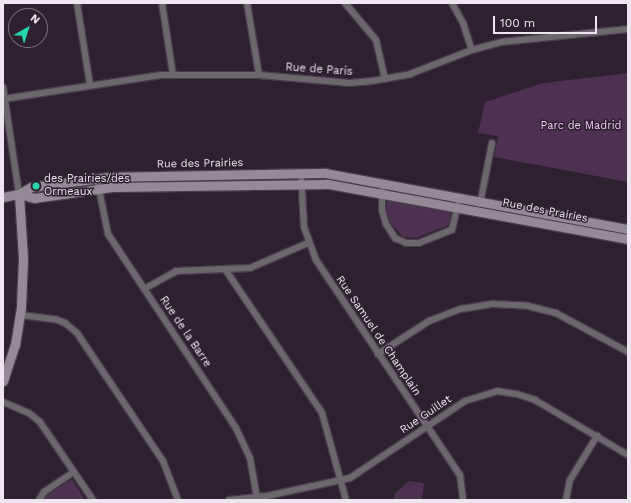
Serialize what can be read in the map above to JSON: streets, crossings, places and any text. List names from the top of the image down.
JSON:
{
  "streets": {
    "street": [
      "Rue de Paris",
      "Rue des Prairies",
      "Rue de la Barre",
      "Rue Samuel de Champlain",
      "Rue Guillet"
    ]
  },
  "crossings": [
    ["Rue des Prairies", "Rue de la Barre"],
    ["Rue des Prairies", "Rue Samuel de Champlain"],
    ["Rue de la Barre", "Rue Guillet"],
    ["Rue Samuel de Champlain", "Rue Guillet"]
  ],
  "parks": ["Parc de Madrid"],
  "places": ["des Prairies/des Ormeaux"],
  "scale_bar": "100 m",
  "north": "top right"
}
